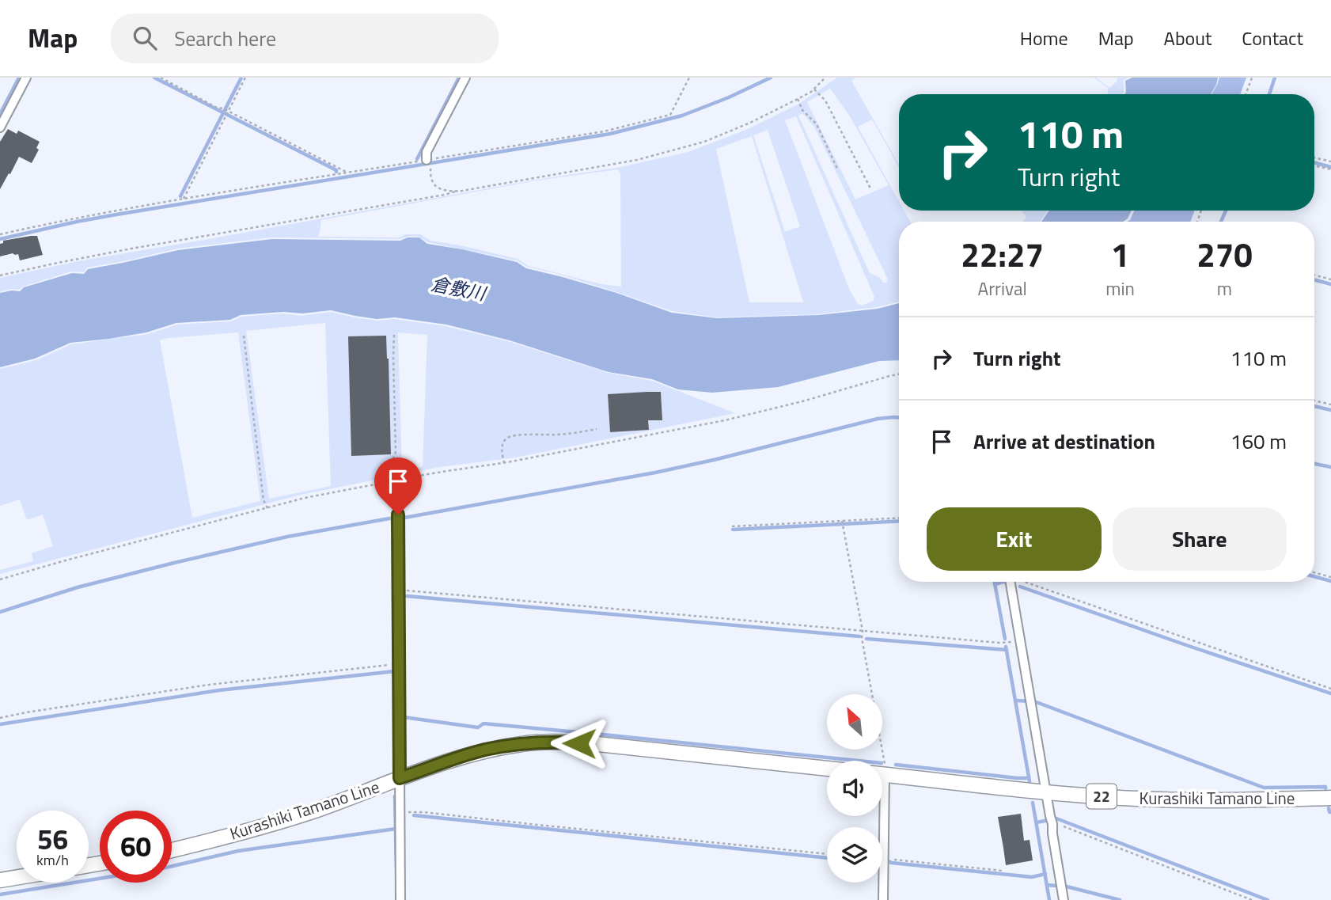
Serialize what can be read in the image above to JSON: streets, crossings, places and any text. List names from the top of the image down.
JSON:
{
  "streets": {
    "main road": ["22", "Kurashiki Tamano Line"]
  },
  "water": ["倉敷川"],
  "north": "top left",
  "page": {
    "header": "Map",
    "search": "Search here",
    "nav": [
      "Home",
      "Map",
      "About",
      "Contact"
    ],
    "turn": ["110 m", "Turn right"],
    "eta": [
      "22:27",
      "Arrival",
      "1",
      "min",
      "270",
      "m"
    ],
    "list": [
      {
        "name": "Turn right",
        "value": "110 m"
      },
      {
        "name": "Arrive at destination",
        "value": "160 m"
      }
    ],
    "buttons": ["Exit", "Share"],
    "speed": "56 km/h",
    "limit": "60"
  }
}
